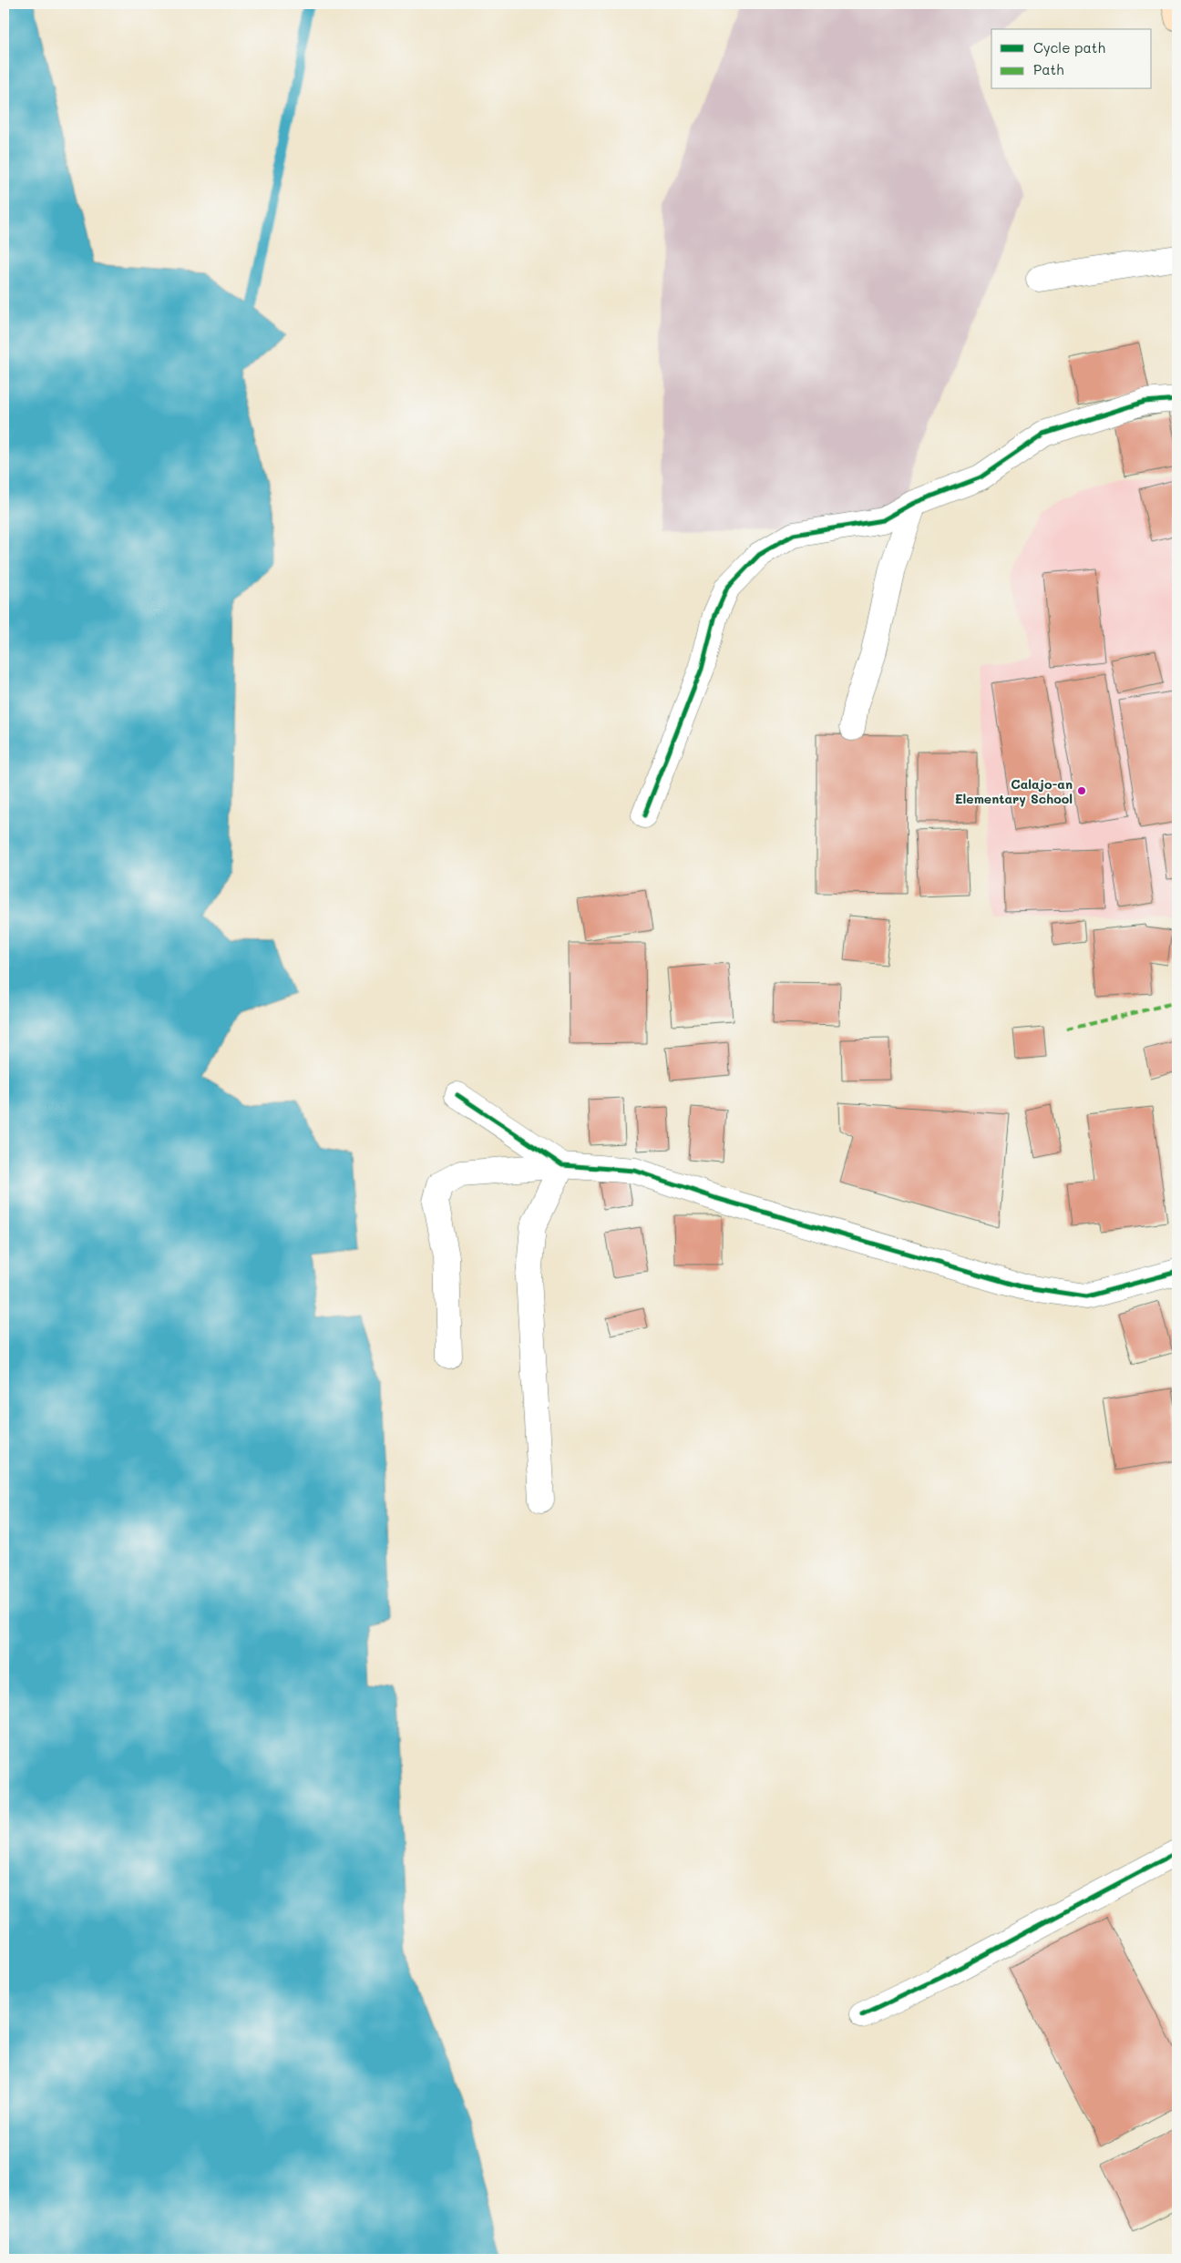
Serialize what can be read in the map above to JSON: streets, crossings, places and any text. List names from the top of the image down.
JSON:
{
  "places": ["Calajo-an Elementary School"],
  "legend": ["Cycle path", "Path"]
}
